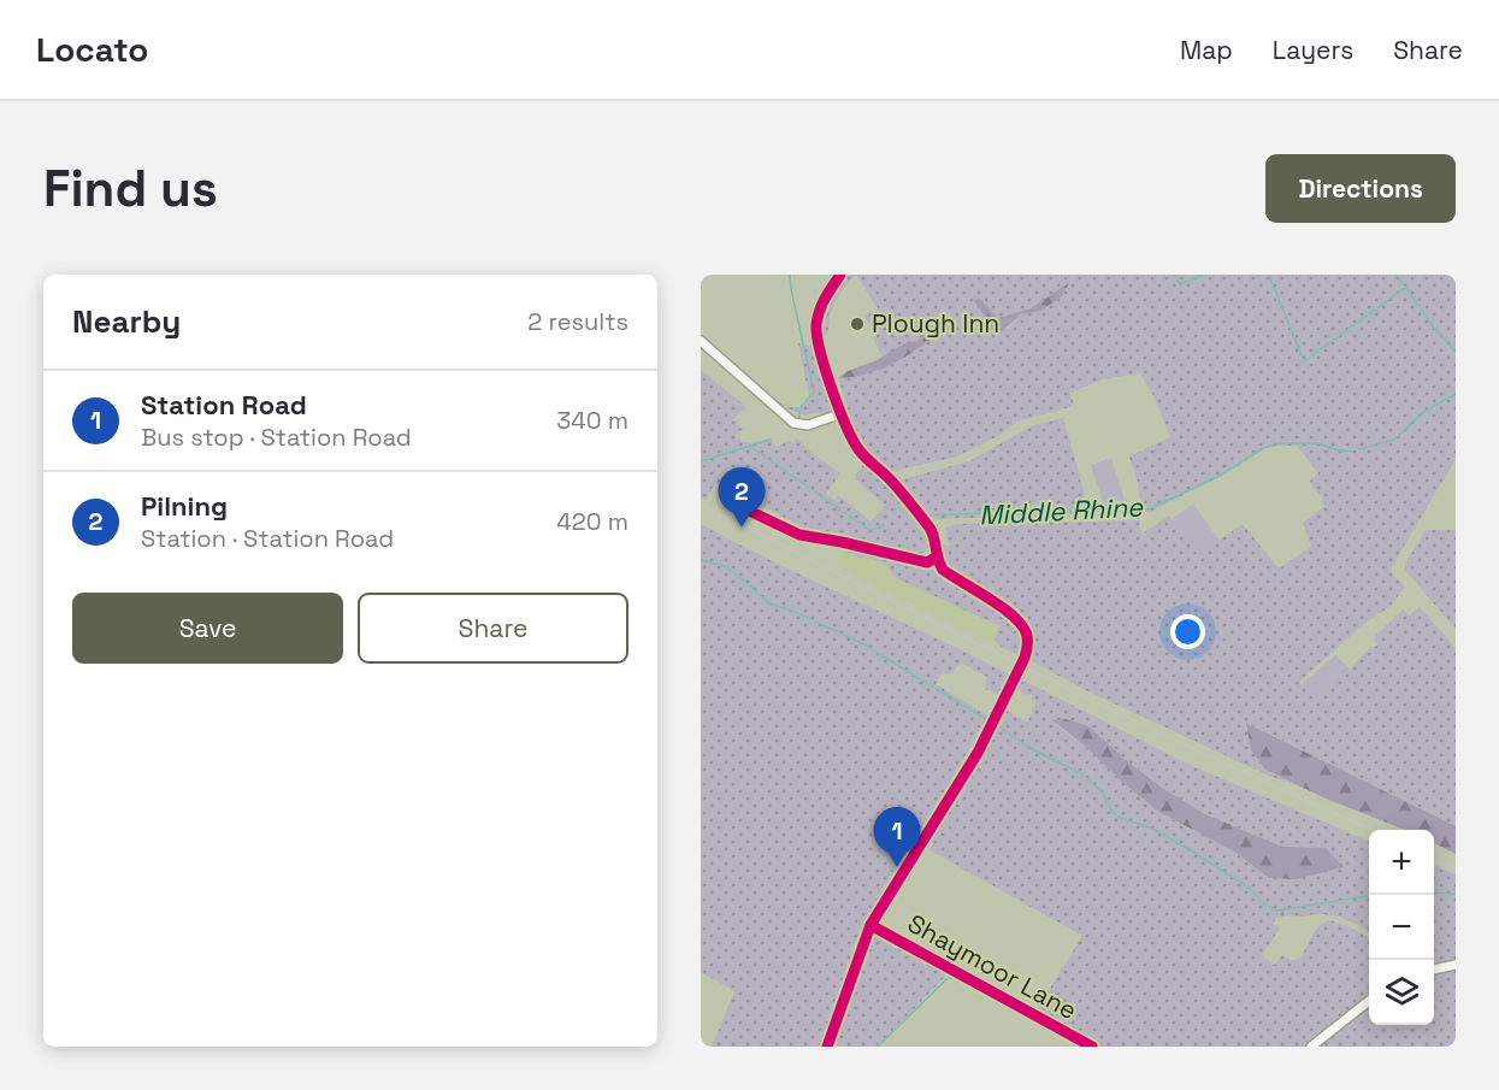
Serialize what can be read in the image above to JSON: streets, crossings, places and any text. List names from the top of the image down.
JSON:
{
  "streets": {
    "street": ["Shaymoor Lane"]
  },
  "water": ["Middle Rhine"],
  "places": ["Plough Inn"],
  "page": {
    "header": "Locato",
    "nav": ["Map", "Layers", "Share"],
    "buttons": [
      "Directions",
      ["Save", "Share"]
    ],
    "title": "Find us",
    "heading": ["Nearby", "2 results"],
    "list": [
      {
        "mark": "1",
        "name": "Station Road",
        "note": "Bus stop · Station Road",
        "value": "340 m"
      },
      {
        "mark": "2",
        "name": "Pilning",
        "note": "Station · Station Road",
        "value": "420 m"
      }
    ],
    "pins": ["2", "1"],
    "map_buttons": ["+", "−"]
  }
}
